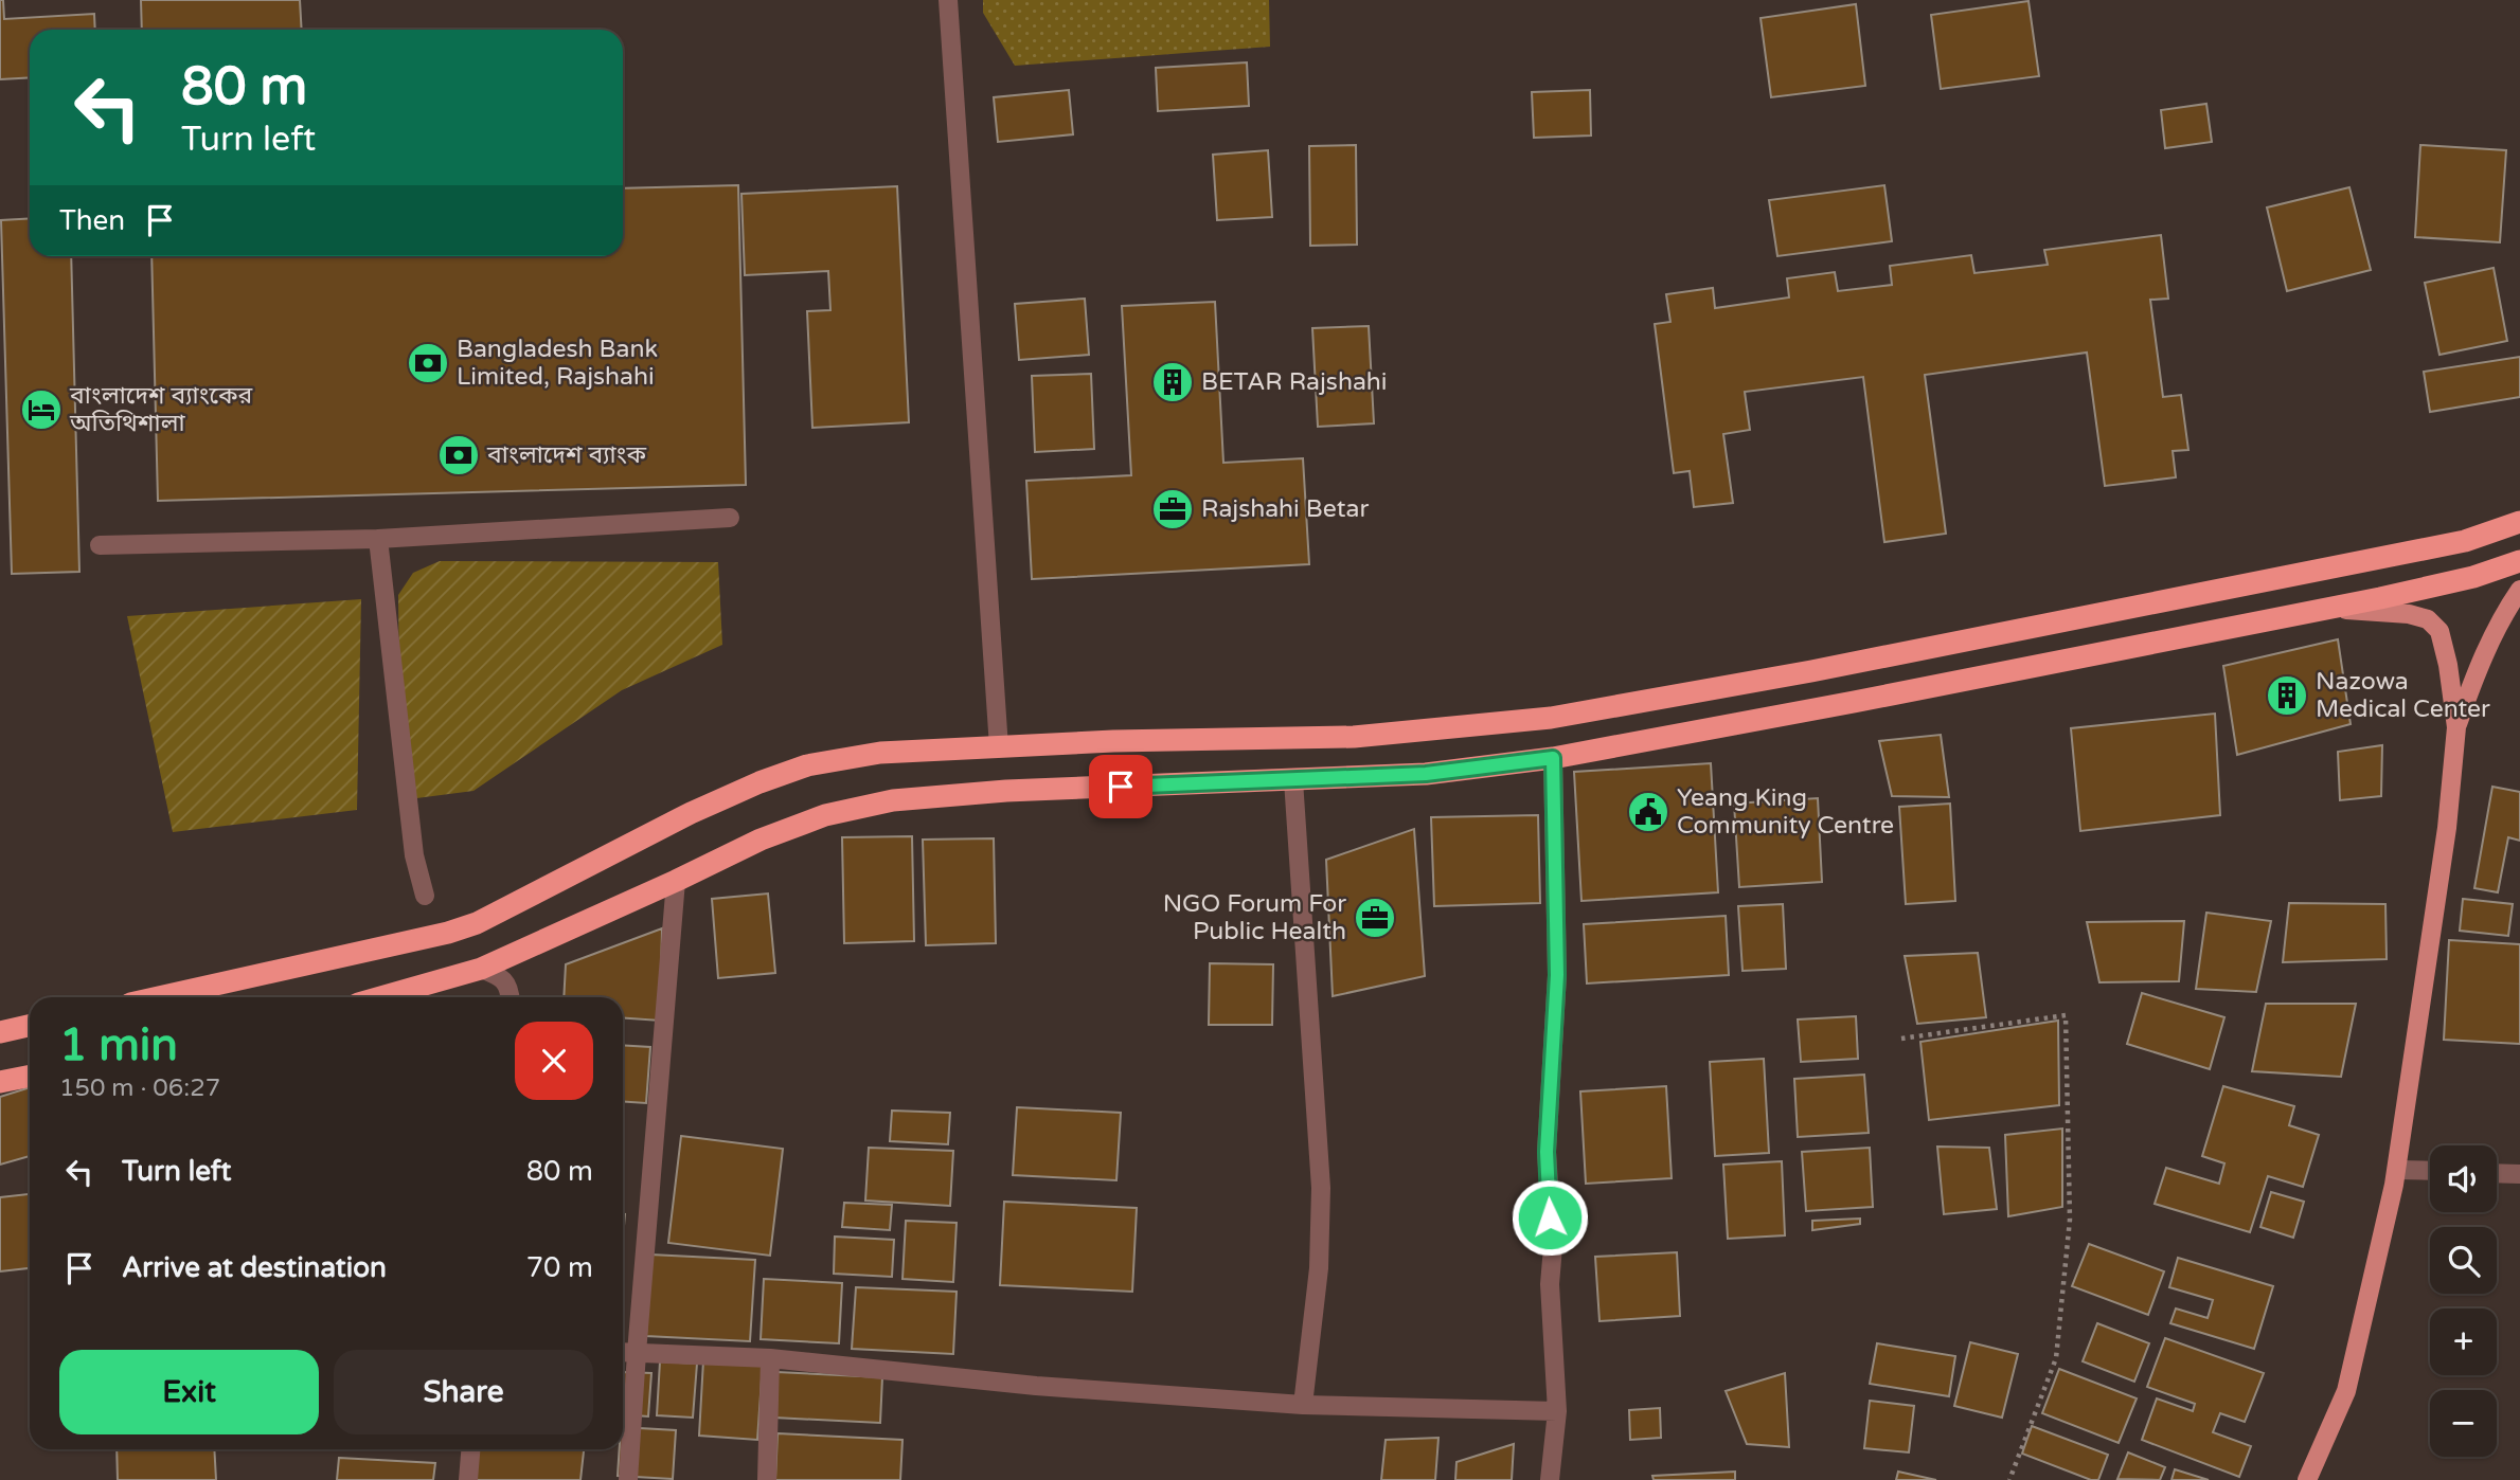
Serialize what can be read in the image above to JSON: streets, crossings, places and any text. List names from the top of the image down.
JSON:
{
  "places": {
    "bank": ["Bangladesh Bank Limited, Rajshahi", "বাংলাদেশ ব্যাংক"],
    "building": ["BETAR Rajshahi", "Nazowa Medical Center"],
    "hotel": ["বাংলাদেশ ব্যাংকের অতিথিশালা"],
    "office": ["Rajshahi Betar", "NGO Forum For Public Health"],
    "public building": ["Yeang King Community Centre"]
  },
  "page": {
    "turn": ["80 m", "Turn left"],
    "then": "Then",
    "heading": ["1 min", "150 m · 06:27"],
    "list": [
      {
        "name": "Turn left",
        "value": "80 m"
      },
      {
        "name": "Arrive at destination",
        "value": "70 m"
      }
    ],
    "map_buttons": ["+", "−"],
    "buttons": ["Exit", "Share"]
  }
}
